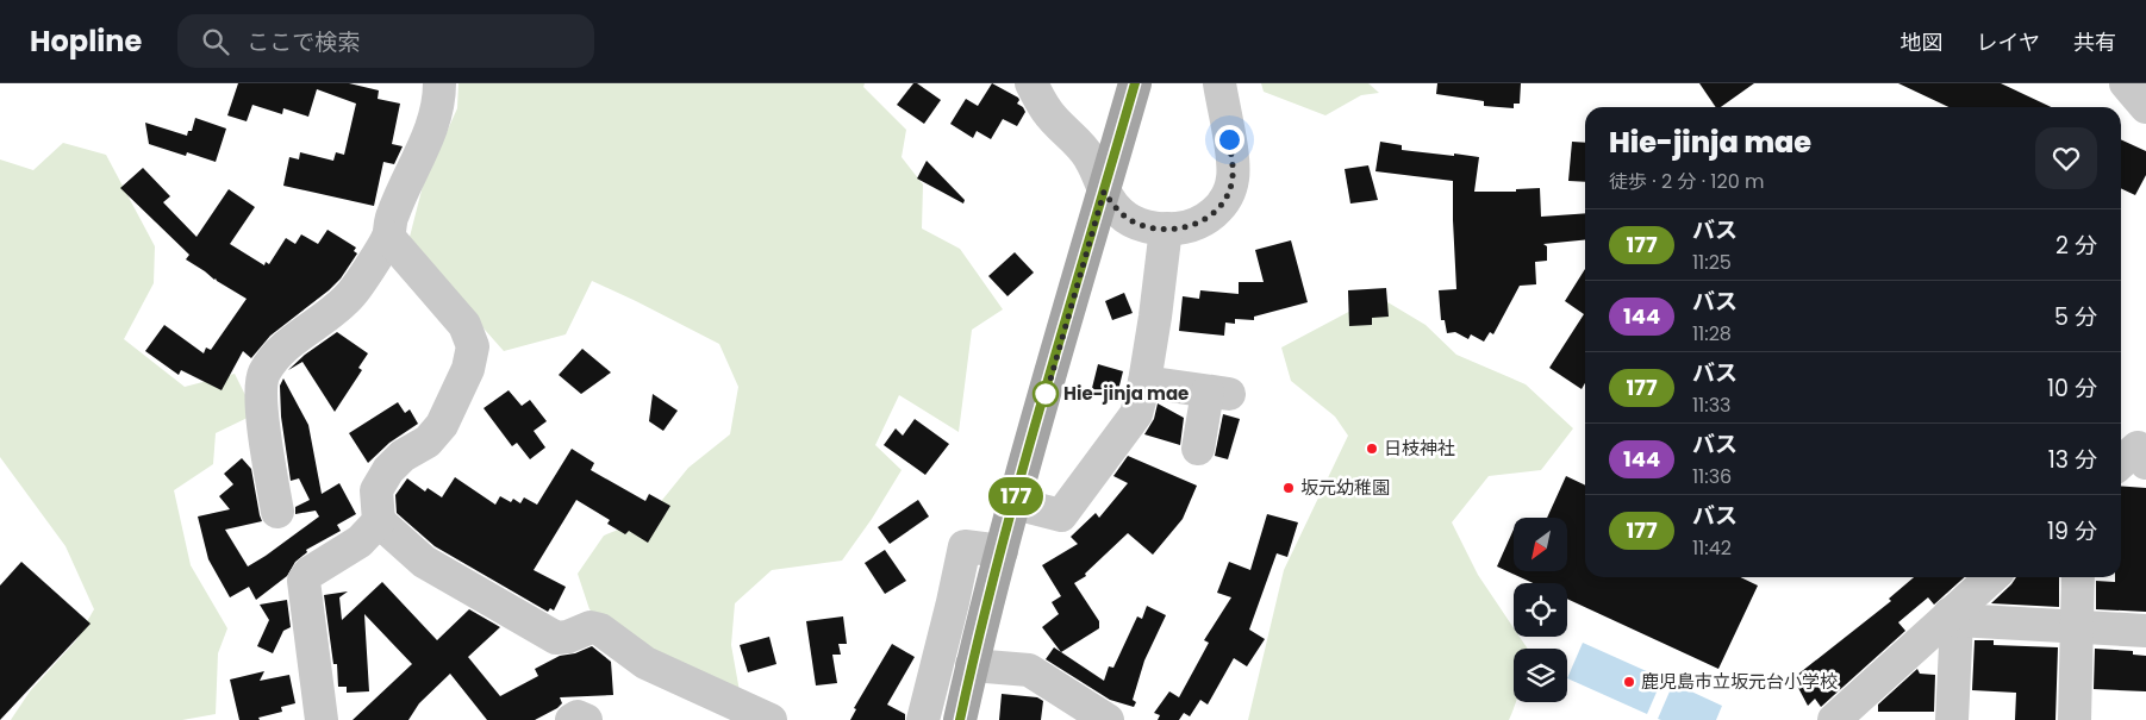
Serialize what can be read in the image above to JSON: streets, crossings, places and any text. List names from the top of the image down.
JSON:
{
  "places": [
    "Hie-jinja mae",
    "日枝神社",
    "坂元幼稚園",
    "鹿児島市立坂元台小学校"
  ],
  "lines": ["bus line 177"],
  "north": "bottom left",
  "page": {
    "header": "Hopline",
    "search": "ここで検索",
    "nav": ["地図", "レイヤ", "共有"],
    "on_map": "177",
    "heading": ["Hie-jinja mae", "徒歩 · 2 分 · 120 m"],
    "list": [
      {
        "mark": "177",
        "name": "バス",
        "note": "11:25",
        "value": "2 分"
      },
      {
        "mark": "144",
        "name": "バス",
        "note": "11:28",
        "value": "5 分"
      },
      {
        "mark": "177",
        "name": "バス",
        "note": "11:33",
        "value": "10 分"
      },
      {
        "mark": "144",
        "name": "バス",
        "note": "11:36",
        "value": "13 分"
      },
      {
        "mark": "177",
        "name": "バス",
        "note": "11:42",
        "value": "19 分"
      }
    ]
  }
}
